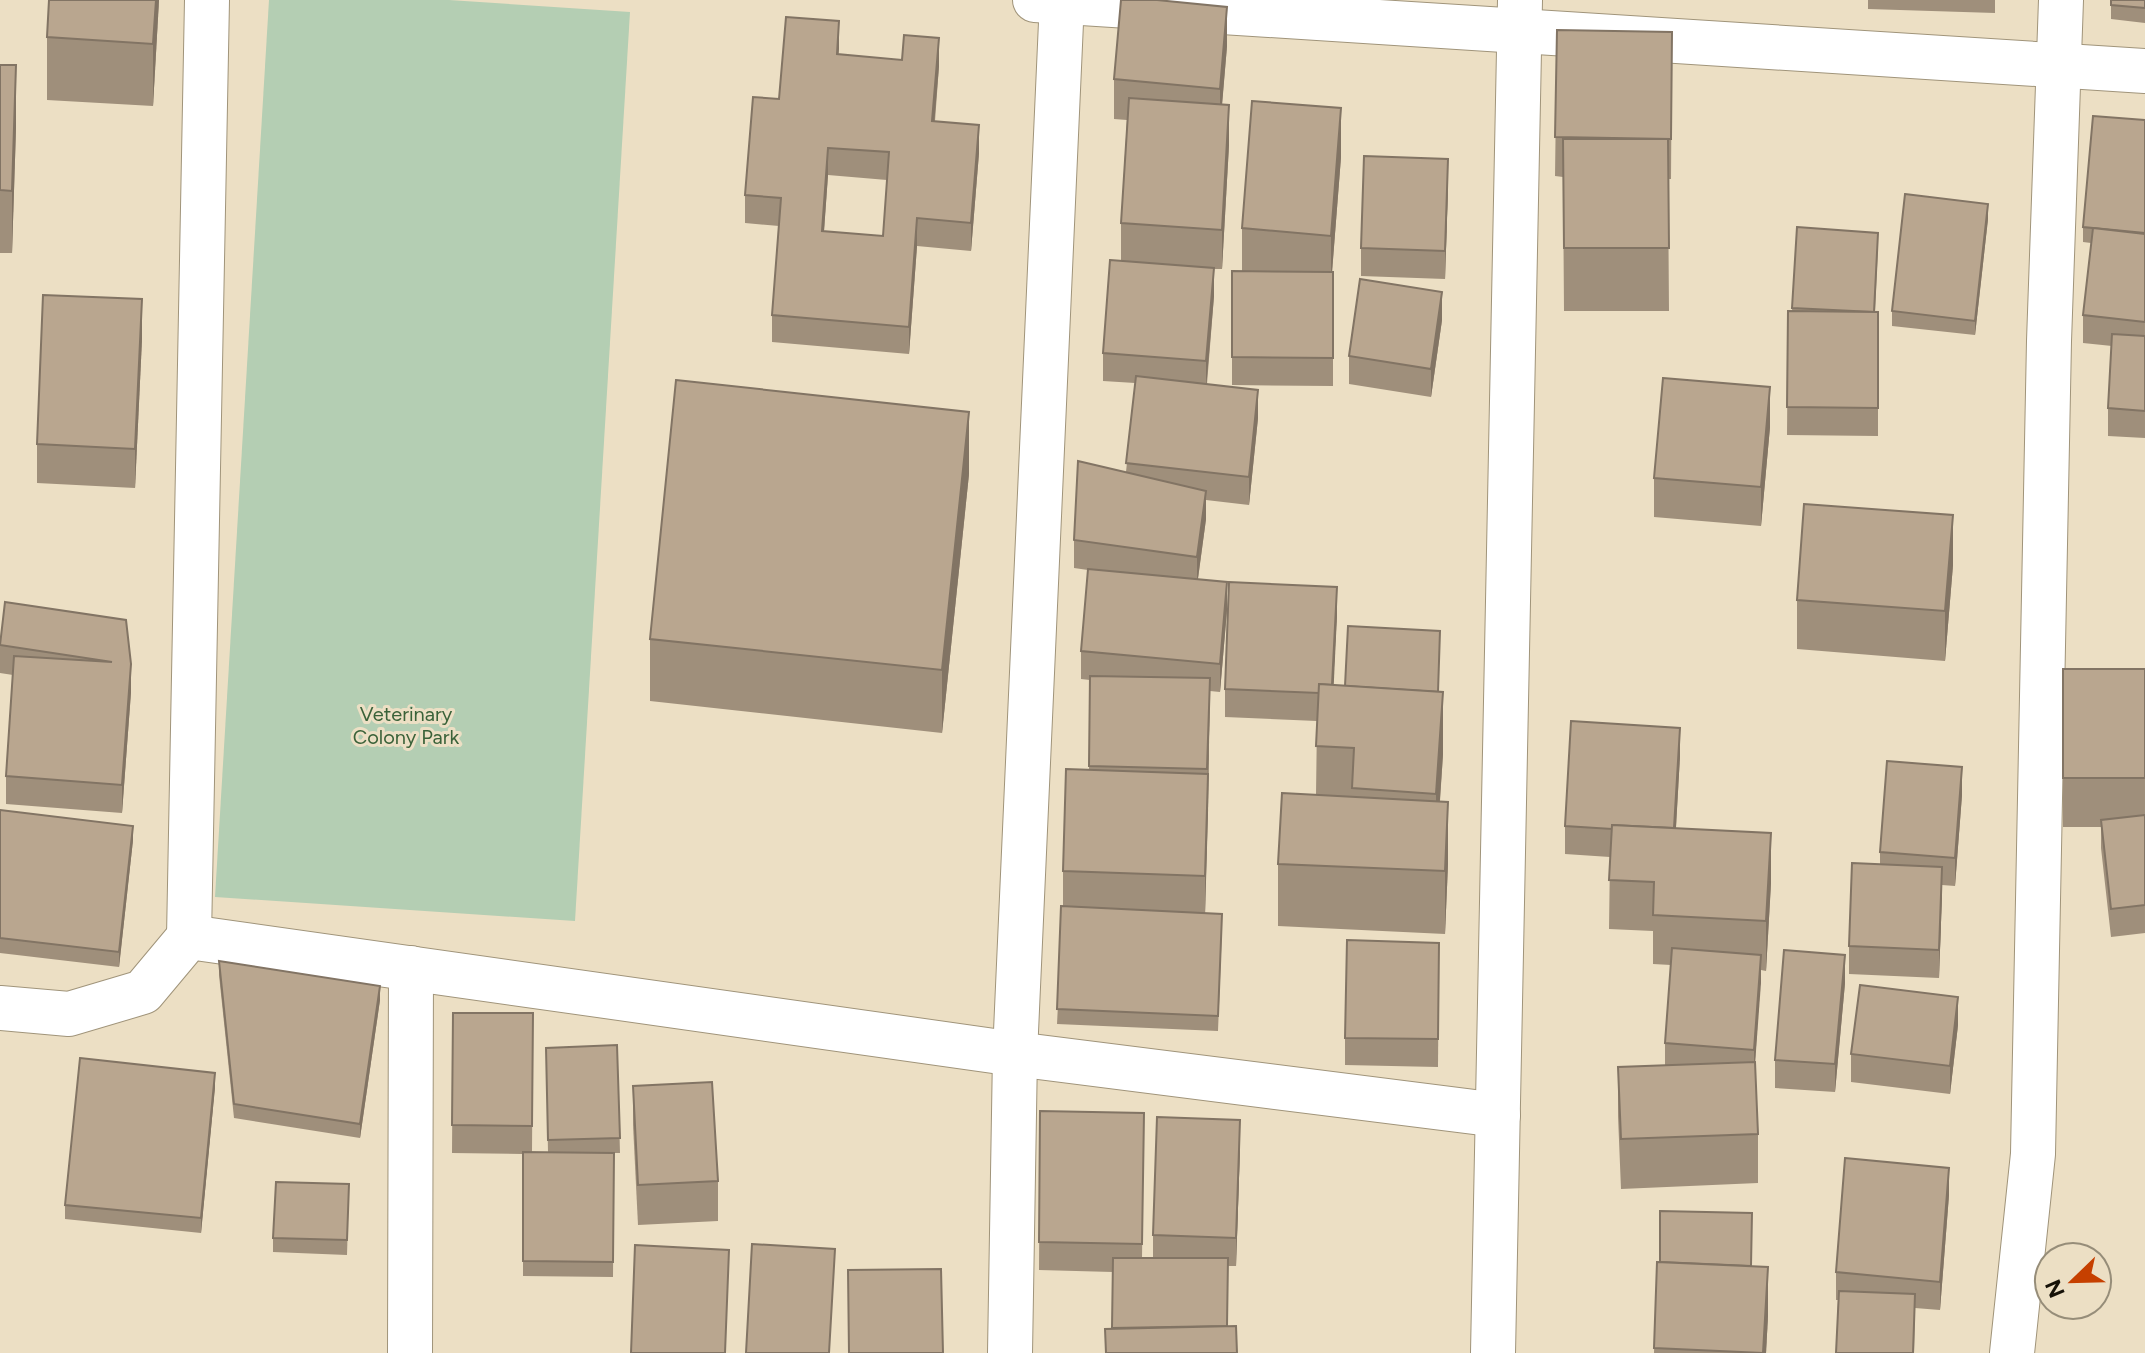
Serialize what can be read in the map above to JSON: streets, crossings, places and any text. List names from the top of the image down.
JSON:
{
  "parks": ["Veterinary Colony Park"],
  "north": "bottom left"
}
